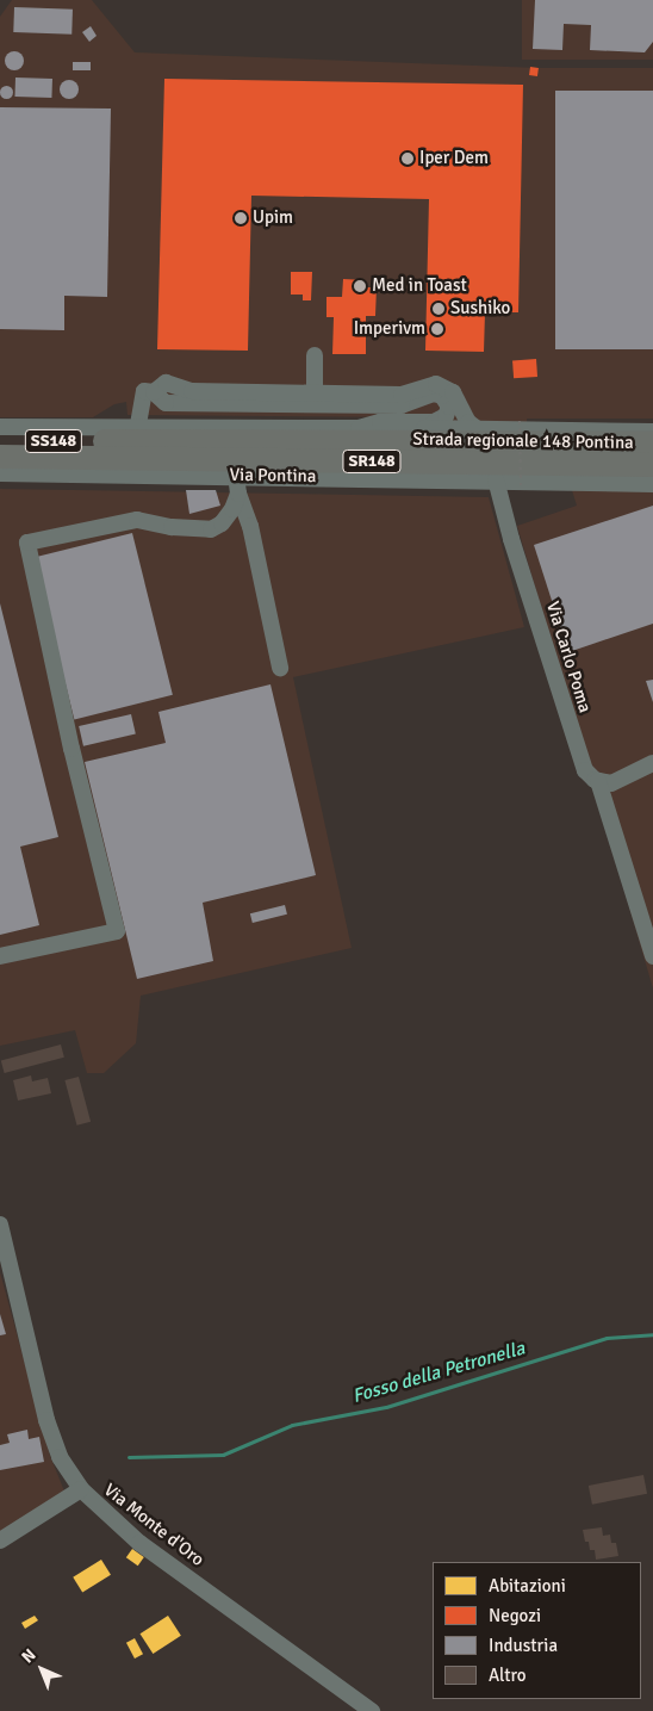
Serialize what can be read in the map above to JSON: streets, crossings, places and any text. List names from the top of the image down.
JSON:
{
  "streets": {
    "highway": ["SS148", "Strada regionale 148 Pontina", "SR148"],
    "street": ["Via Pontina", "Via Carlo Poma", "Via Monte d'Oro"]
  },
  "crossings": [
    ["SS148", "Strada regionale 148 Pontina"],
    ["Via Pontina", "Via Carlo Poma"]
  ],
  "water": ["Fosso della Petronella"],
  "places": [
    "Iper Dem",
    "Upim",
    "Med in Toast",
    "Sushiko",
    "Imperivm"
  ],
  "legend": [
    "Abitazioni",
    "Negozi",
    "Industria",
    "Altro"
  ],
  "north": "top left"
}
